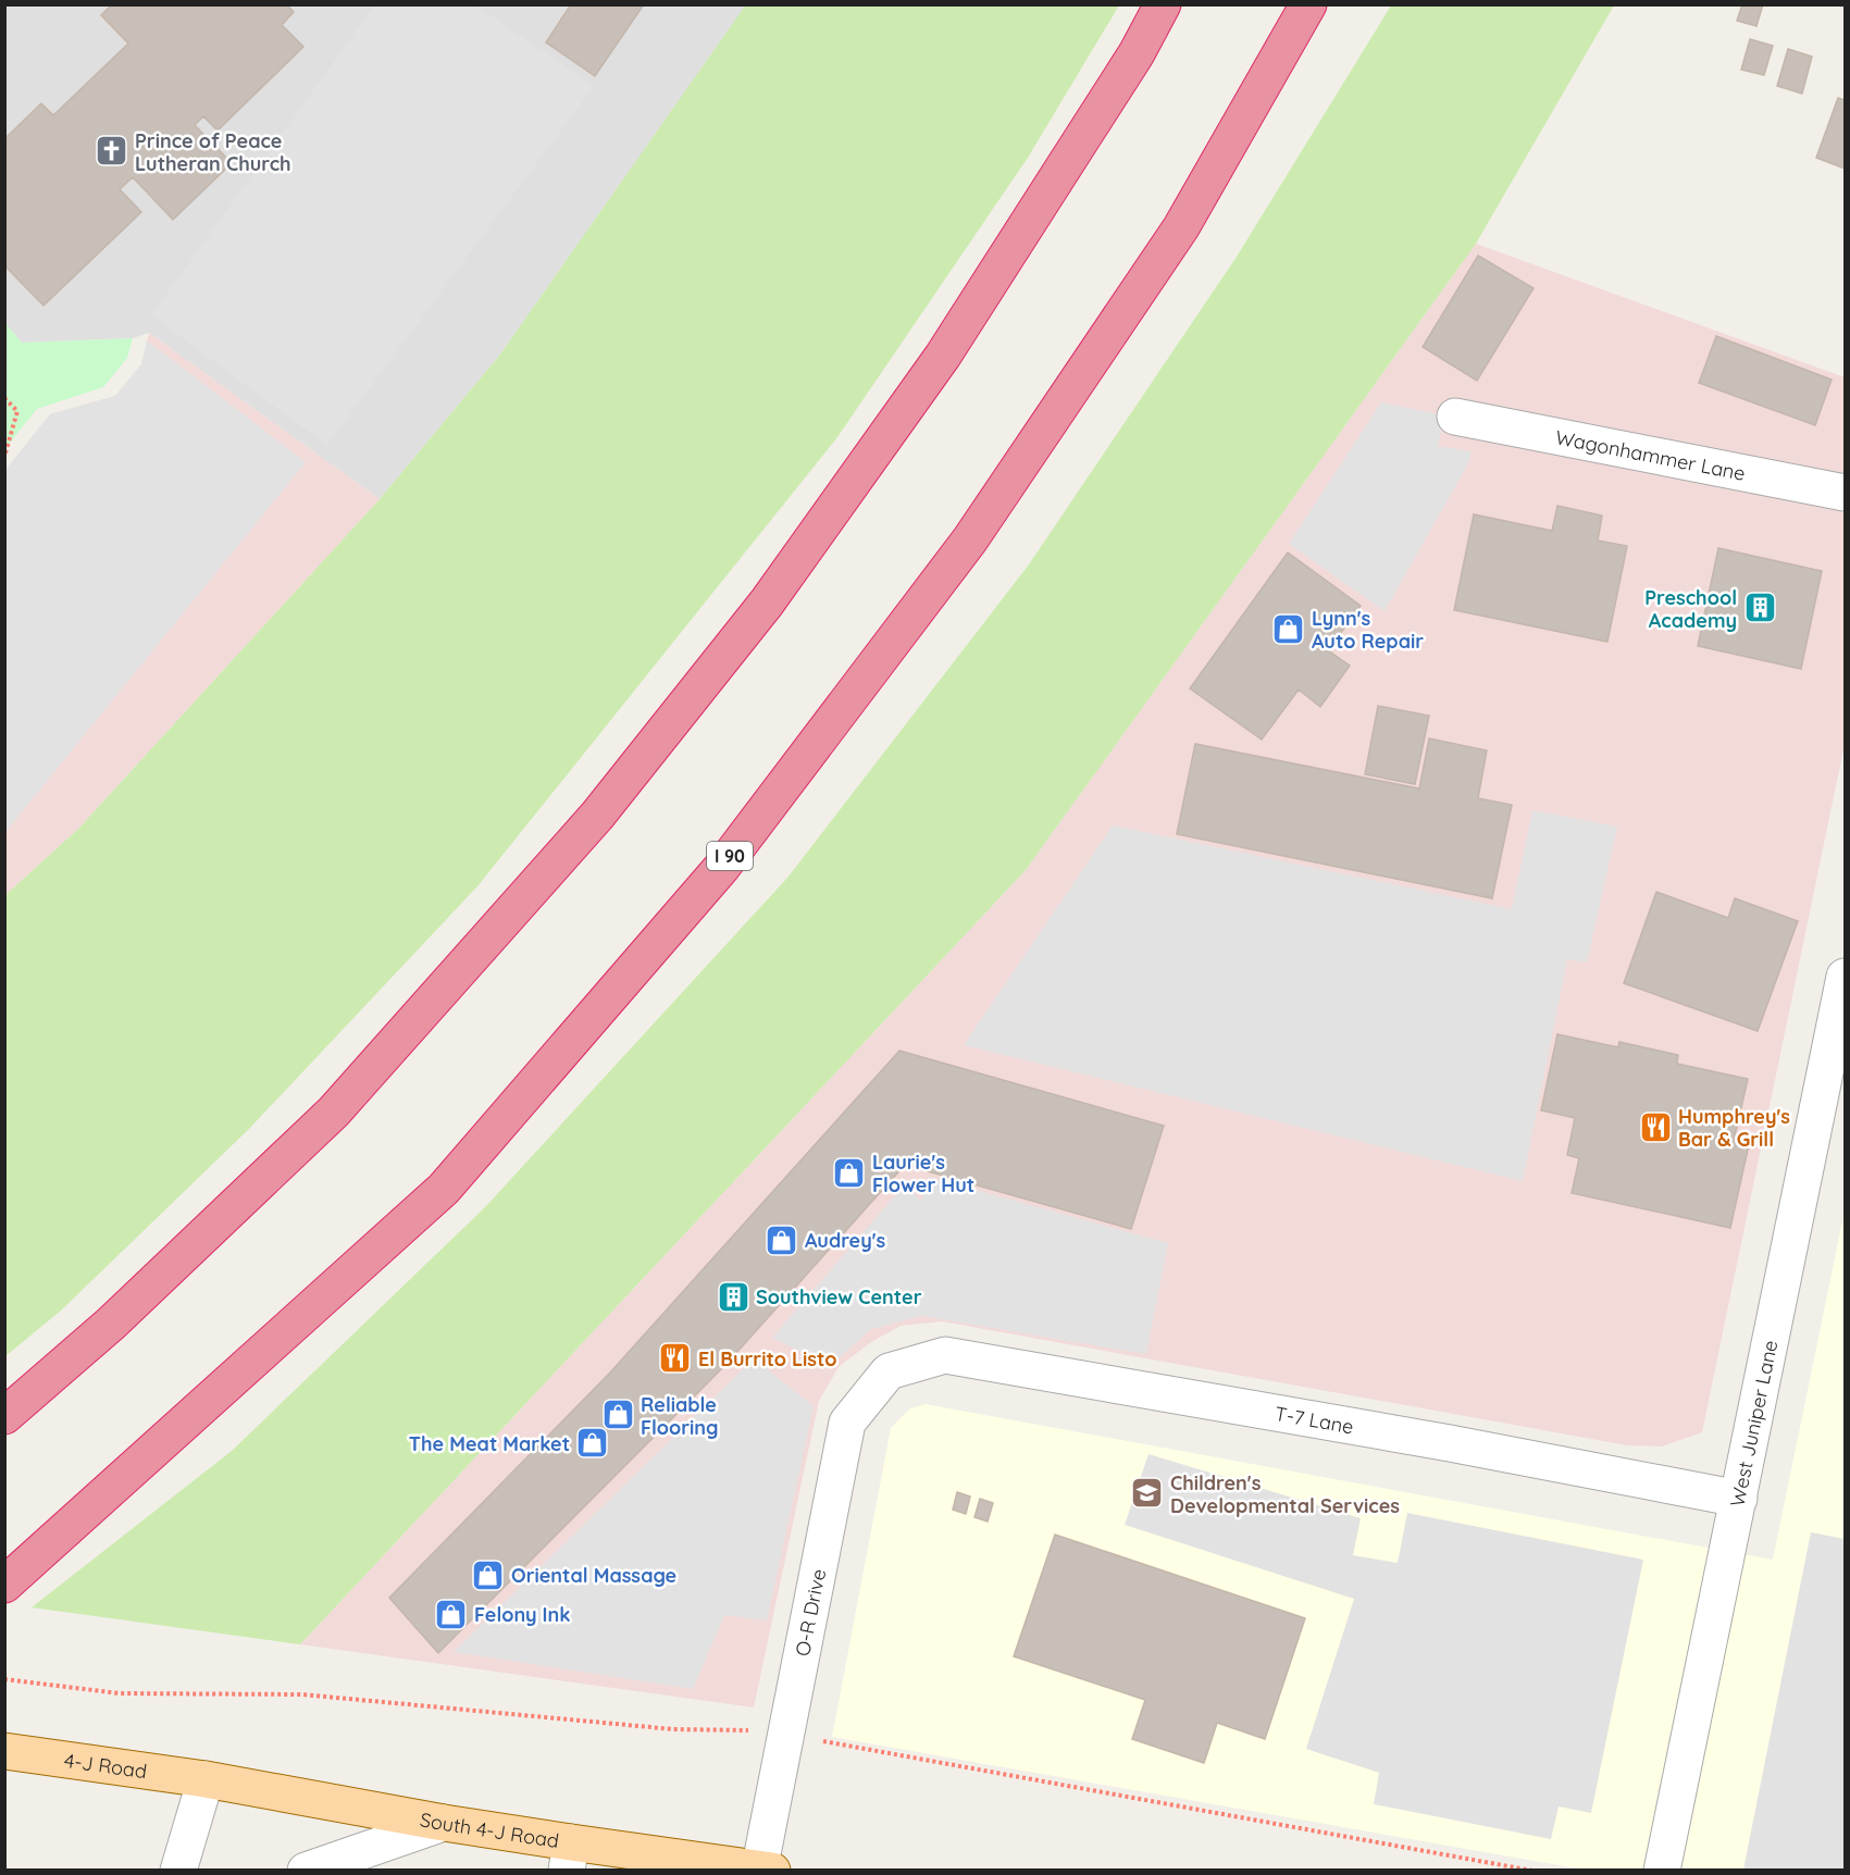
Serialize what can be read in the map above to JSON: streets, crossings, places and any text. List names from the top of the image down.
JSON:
{
  "streets": {
    "highway": ["I 90"],
    "main road": ["4-J Road", "South 4-J Road"],
    "street": [
      "Wagonhammer Lane",
      "T-7 Lane",
      "West Juniper Lane",
      "O-R Drive"
    ]
  },
  "crossings": [
    ["T-7 Lane", "West Juniper Lane"],
    ["T-7 Lane", "O-R Drive"],
    ["O-R Drive", "South 4-J Road"],
    ["4-J Road", "South 4-J Road"]
  ],
  "places": {
    "church": ["Prince of Peace Lutheran Church"],
    "building": ["Preschool Academy", "Southview Center"],
    "shop": [
      "Lynn's Auto Repair",
      "Laurie's Flower Hut",
      "Audrey's",
      "Reliable Flooring",
      "The Meat Market",
      "Oriental Massage",
      "Felony Ink"
    ],
    "restaurant": ["Humphrey's Bar & Grill", "El Burrito Listo"],
    "school or university": ["Children's Developmental Services"]
  }
}
